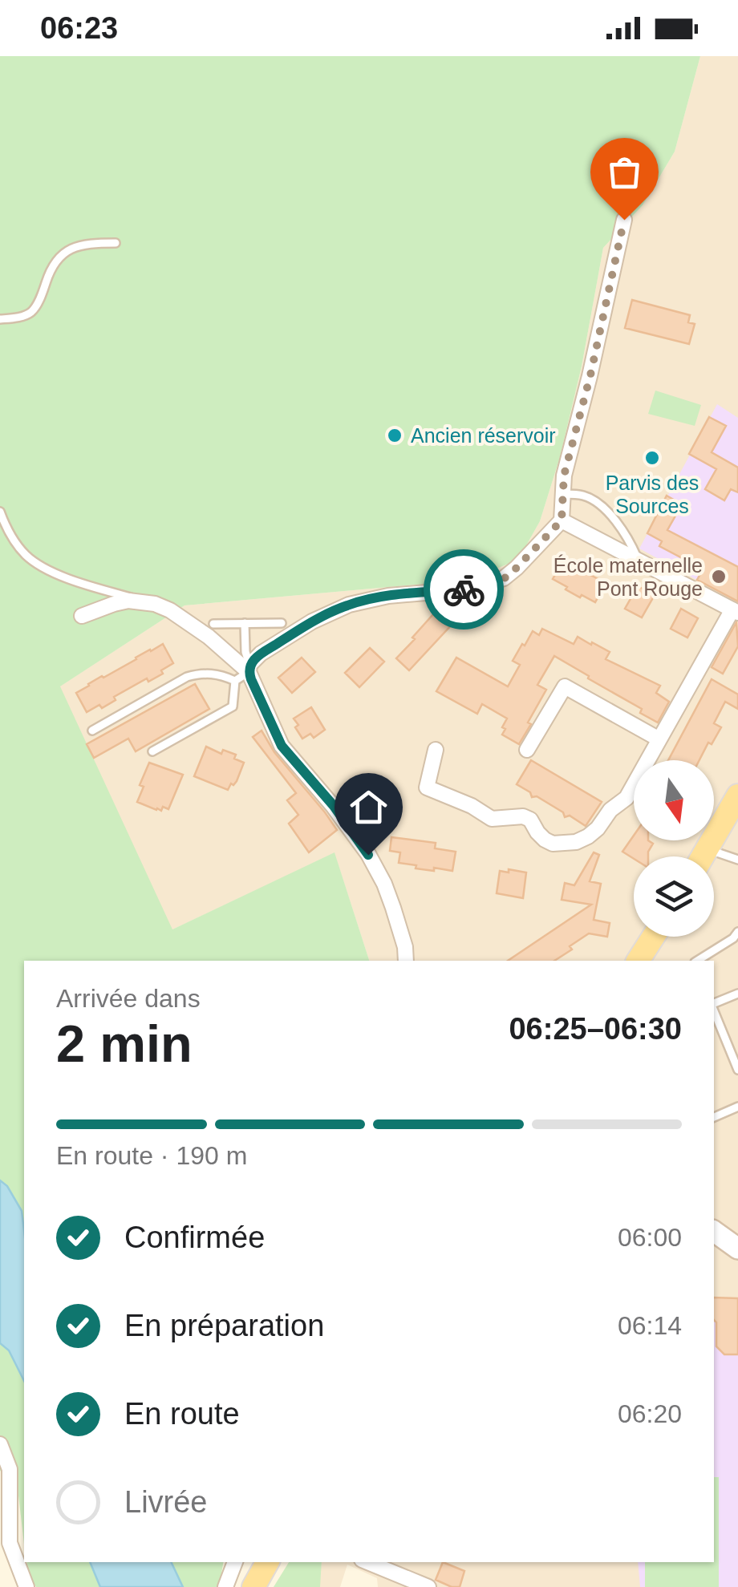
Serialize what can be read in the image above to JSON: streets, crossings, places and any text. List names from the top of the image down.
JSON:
{
  "places": ["Ancien réservoir", "Parvis des Sources", "École maternelle Pont Rouge"],
  "north": "bottom",
  "page": {
    "status": "06:23",
    "heading": ["2 min", "Arrivée dans", "06:25–06:30"],
    "bar": "En route · 190 m",
    "list": [
      ["Confirmée", "06:00"],
      ["En préparation", "06:14"],
      ["En route", "06:20"],
      "Livrée"
    ]
  }
}
